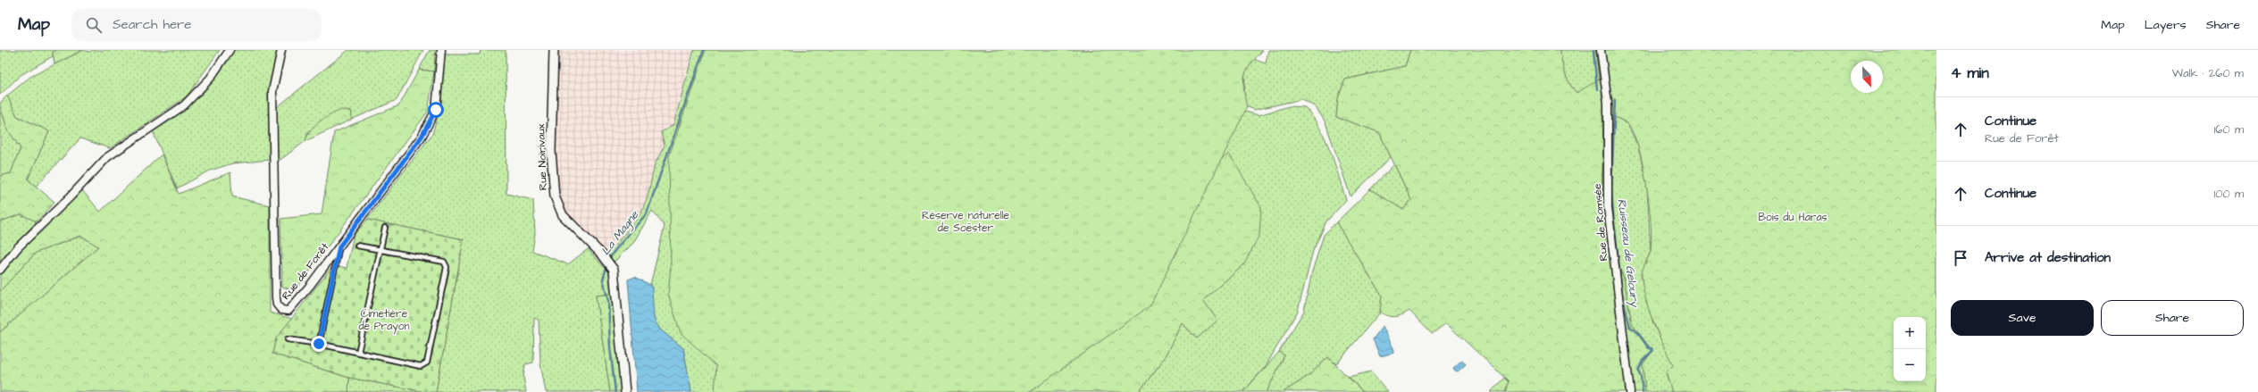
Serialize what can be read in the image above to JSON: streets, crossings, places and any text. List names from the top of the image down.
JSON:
{
  "streets": {
    "main road": ["Rue Noirivaux"],
    "street": ["Rue de Romsée", "Rue de Forêt"]
  },
  "water": ["La Magne", "Ruisseau de Geloury"],
  "parks": ["Réserve naturelle de Soëster", "Bois du Haras", "Cimetière de Prayon"],
  "north": "bottom right",
  "page": {
    "header": "Map",
    "search": "Search here",
    "nav": ["Map", "Layers", "Share"],
    "heading": ["4 min", "Walk · 260 m"],
    "list": [
      ["Continue", "Rue de Forêt", "160 m"],
      ["Continue", "100 m"],
      "Arrive at destination"
    ],
    "buttons": ["Save", "Share"],
    "map_buttons": ["+", "−"]
  }
}
